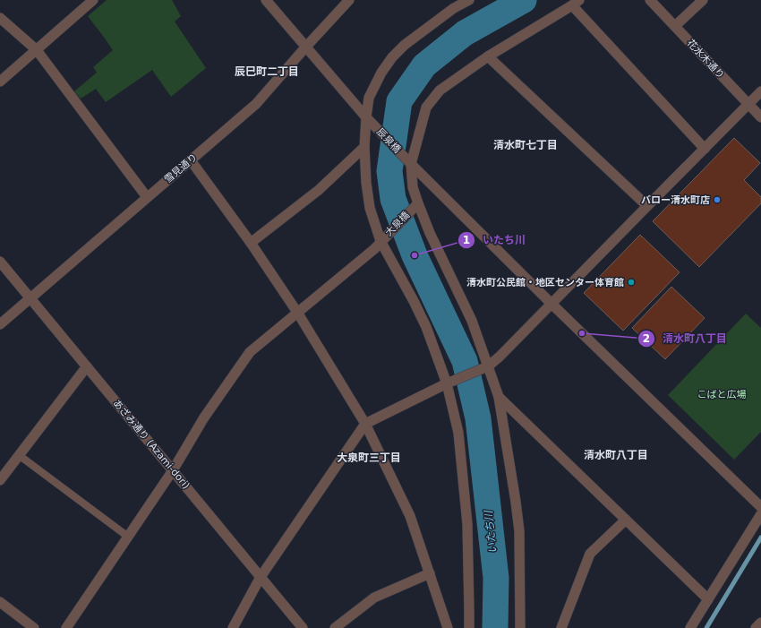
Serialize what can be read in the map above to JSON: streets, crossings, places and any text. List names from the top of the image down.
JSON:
{
  "streets": {
    "street": [
      "花水木通り",
      "辰泉橋",
      "雪見通り",
      "大泉橋",
      "あざみ通り (Azami-dori)"
    ]
  },
  "crossings": [
    ["辰泉橋", "雪見通り"],
    ["雪見通り", "あざみ通り (Azami-dori)"],
    ["大泉橋", "あざみ通り (Azami-dori)"]
  ],
  "districts": [
    "辰巳町二丁目",
    "清水町七丁目",
    "清水町八丁目",
    "大泉町三丁目"
  ],
  "water": ["いたち川"],
  "parks": ["こばと広場"],
  "places": [
    "バロー清水町店",
    "いたち川",
    "清水町公民館・地区センター体育館",
    "清水町八丁目"
  ]
}
